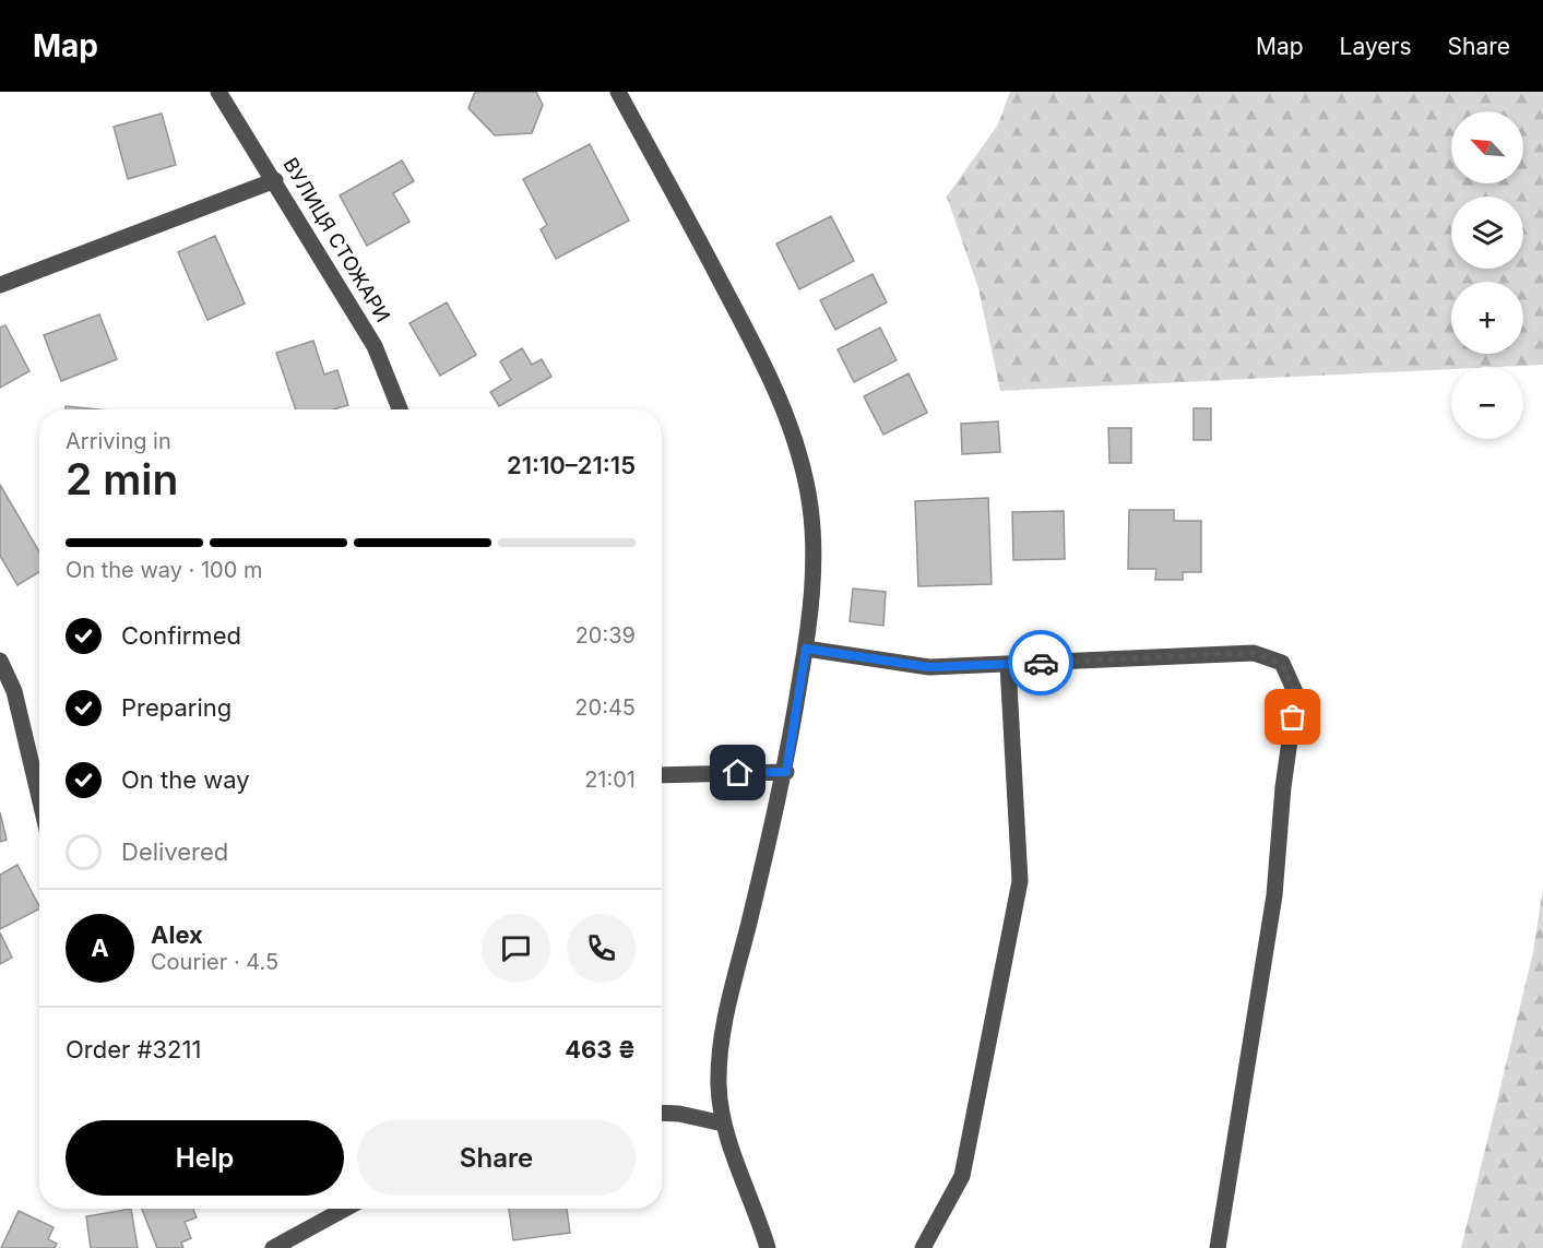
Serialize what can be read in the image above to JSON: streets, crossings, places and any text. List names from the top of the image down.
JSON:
{
  "streets": {
    "street": ["ВУЛИЦЯ СТОЖАРИ"]
  },
  "north": "top left",
  "page": {
    "header": "Map",
    "nav": ["Map", "Layers", "Share"],
    "map_buttons": ["+", "−"],
    "heading": ["2 min", "Arriving in", "21:10–21:15"],
    "panel": [
      "Alex",
      "Courier · 4.5",
      "Order #3211",
      "463 ₴"
    ],
    "bar": "On the way · 100 m",
    "list": [
      ["Confirmed", "20:39"],
      ["Preparing", "20:45"],
      ["On the way", "21:01"],
      "Delivered"
    ],
    "round": "A",
    "buttons": ["Help", "Share"]
  }
}
